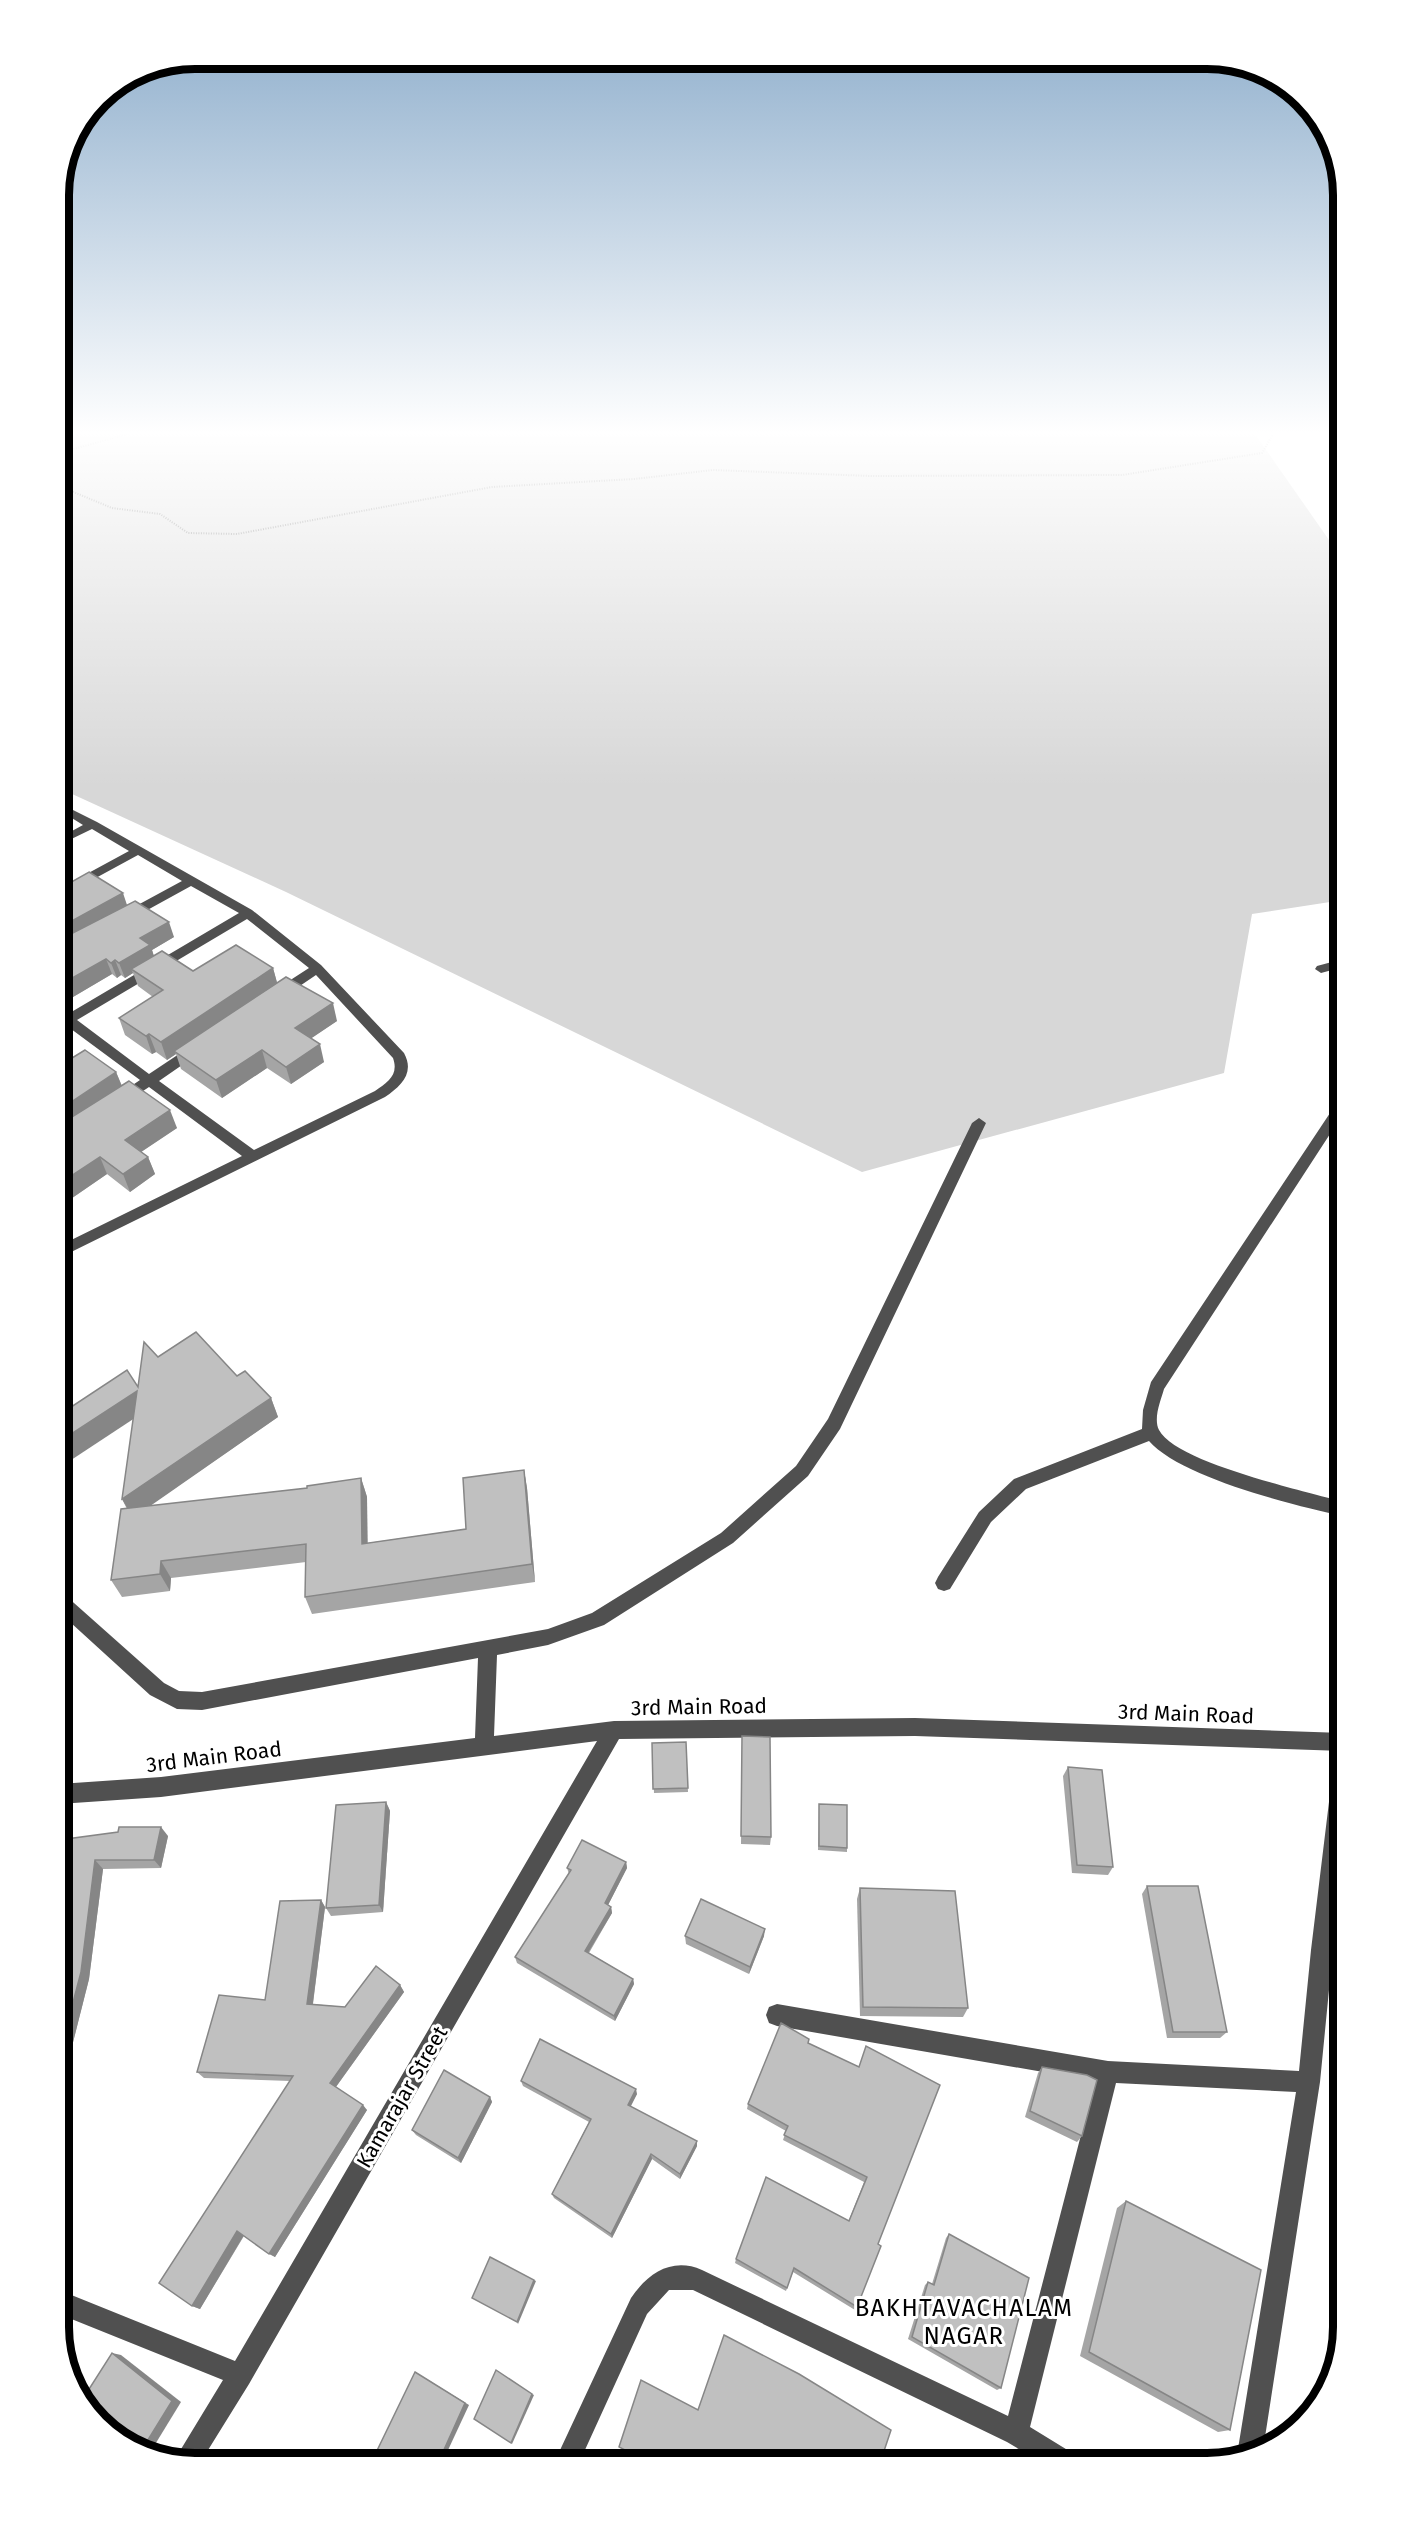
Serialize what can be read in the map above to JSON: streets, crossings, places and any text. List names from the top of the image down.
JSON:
{
  "streets": {
    "street": ["3rd Main Road", "Kamarajar Street"]
  },
  "crossings": [
    ["3rd Main Road", "Kamarajar Street"]
  ],
  "districts": ["BAKHTAVACHALAM NAGAR"]
}
